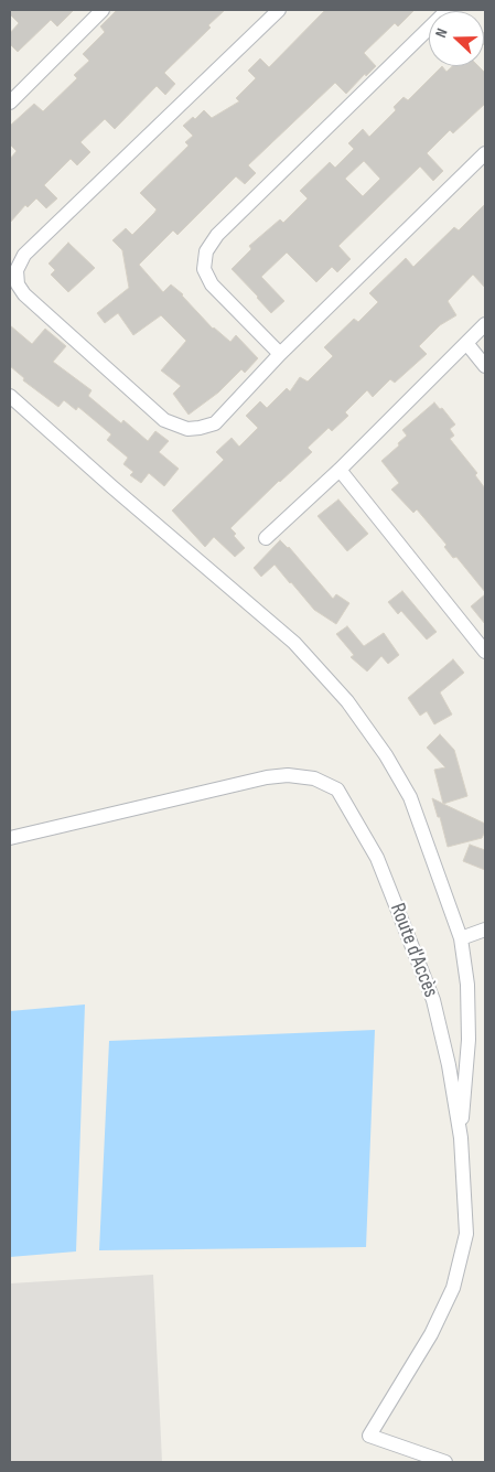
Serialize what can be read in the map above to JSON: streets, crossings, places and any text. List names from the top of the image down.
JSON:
{
  "streets": {
    "street": ["Route d'Accès"]
  },
  "north": "left"
}
